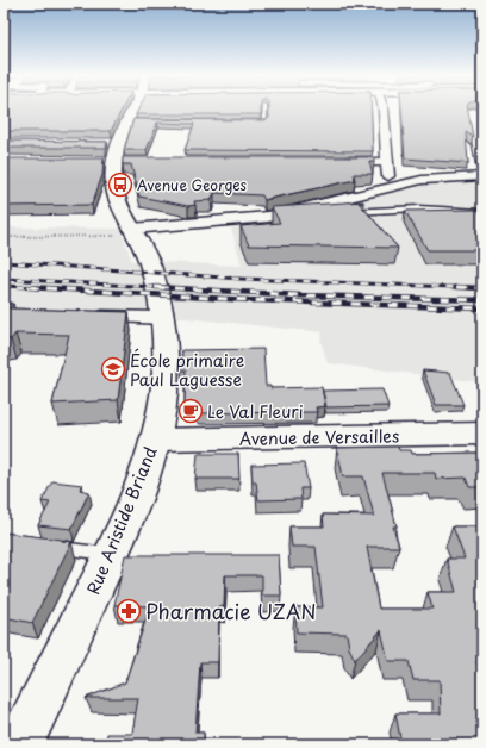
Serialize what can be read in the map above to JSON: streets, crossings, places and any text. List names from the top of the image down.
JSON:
{
  "streets": {
    "main road": ["Avenue de Versailles", "Rue Aristide Briand"]
  },
  "crossings": [
    ["Avenue de Versailles", "Rue Aristide Briand"]
  ],
  "places": {
    "bus stop": ["Avenue Georges"],
    "school or university": ["École primaire Paul Laguesse"],
    "cafe": ["Le Val Fleuri"],
    "pharmacy": ["Pharmacie UZAN"]
  }
}
